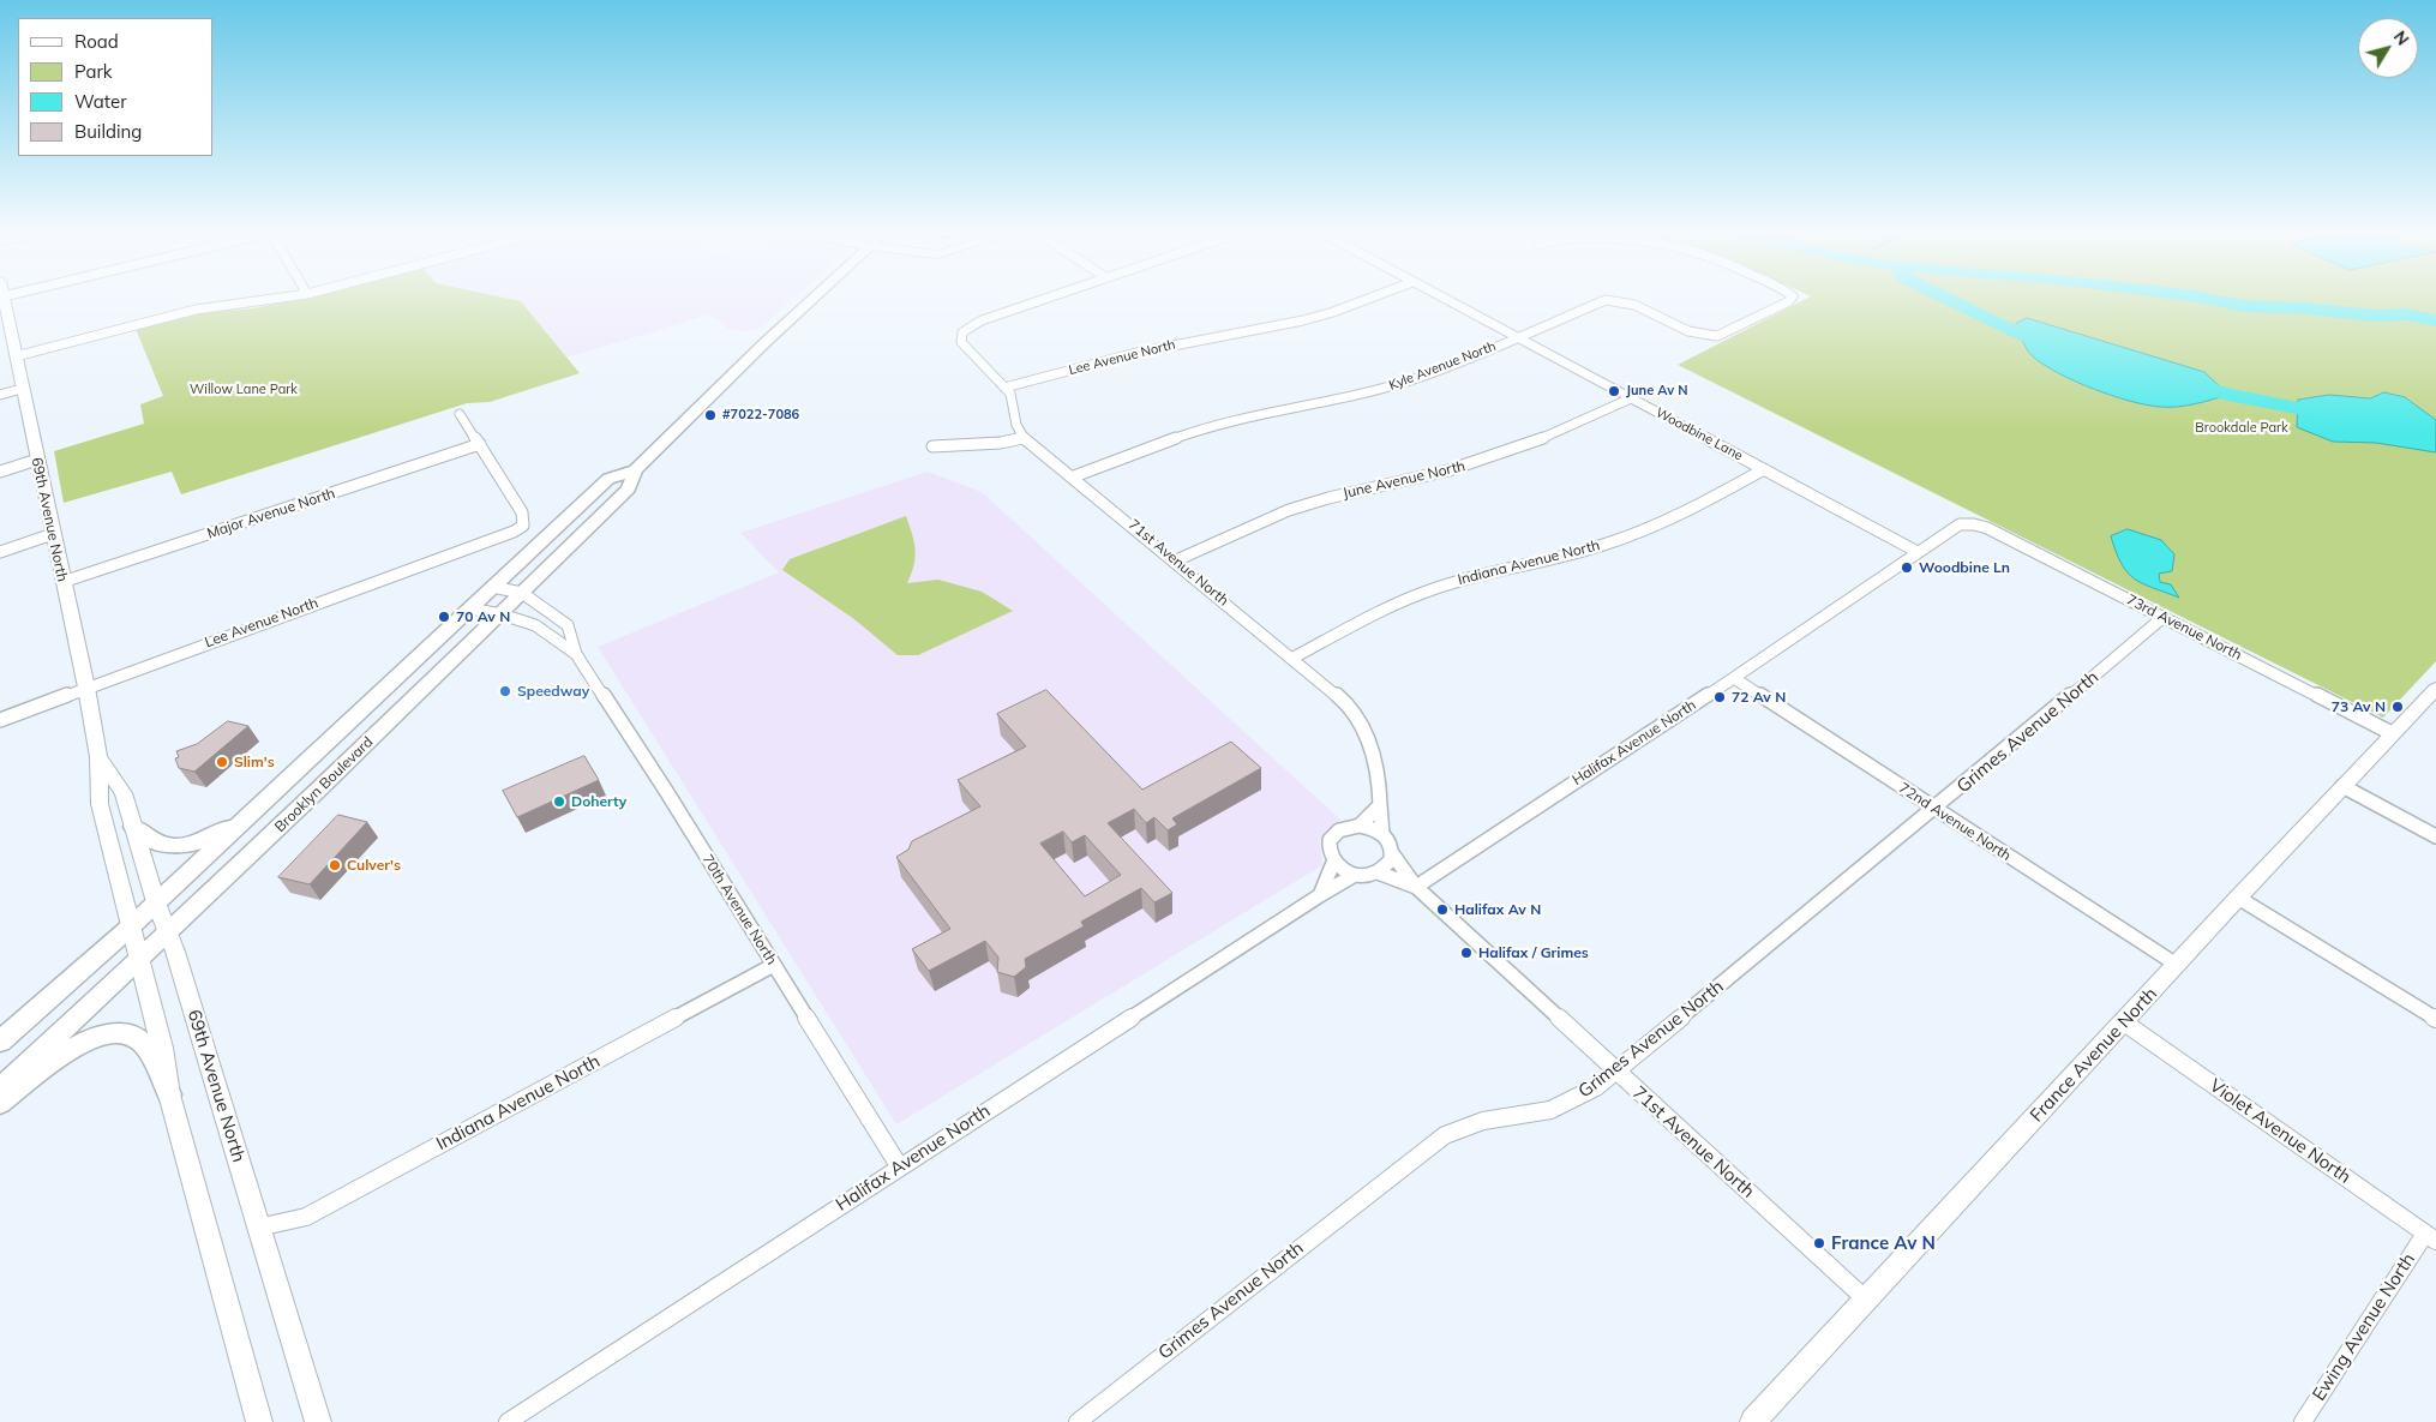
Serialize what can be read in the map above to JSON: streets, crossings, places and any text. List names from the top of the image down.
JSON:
{
  "streets": {
    "main road": ["Brooklyn Boulevard"],
    "street": [
      "Lee Avenue North",
      "Kyle Avenue North",
      "Woodbine Lane",
      "June Avenue North",
      "Major Avenue North",
      "69th Avenue North",
      "71st Avenue North",
      "Indiana Avenue North",
      "73rd Avenue North",
      "Grimes Avenue North",
      "Halifax Avenue North",
      "72nd Avenue North",
      "70th Avenue North",
      "France Avenue North",
      "Violet Avenue North",
      "Ewing Avenue North"
    ]
  },
  "crossings": [
    ["Lee Avenue North", "Major Avenue North"],
    ["Lee Avenue North", "69th Avenue North"],
    ["Kyle Avenue North", "Woodbine Lane"],
    ["Kyle Avenue North", "71st Avenue North"],
    ["Woodbine Lane", "June Avenue North"],
    ["Woodbine Lane", "Indiana Avenue North"],
    ["Woodbine Lane", "Halifax Avenue North"],
    ["June Avenue North", "71st Avenue North"],
    ["Major Avenue North", "69th Avenue North"],
    ["69th Avenue North", "Indiana Avenue North"],
    ["69th Avenue North", "Brooklyn Boulevard"],
    ["71st Avenue North", "Indiana Avenue North"],
    ["71st Avenue North", "Grimes Avenue North"],
    ["71st Avenue North", "Halifax Avenue North"],
    ["71st Avenue North", "France Avenue North"],
    ["Indiana Avenue North", "70th Avenue North"],
    ["73rd Avenue North", "Grimes Avenue North"],
    ["73rd Avenue North", "Halifax Avenue North"],
    ["73rd Avenue North", "France Avenue North"],
    ["Grimes Avenue North", "72nd Avenue North"],
    ["Halifax Avenue North", "72nd Avenue North"],
    ["Halifax Avenue North", "70th Avenue North"],
    ["Brooklyn Boulevard", "70th Avenue North"],
    ["72nd Avenue North", "France Avenue North"],
    ["France Avenue North", "Violet Avenue North"],
    ["Violet Avenue North", "Ewing Avenue North"]
  ],
  "parks": ["Willow Lane Park", "Brookdale Park"],
  "places": [
    "June Av N",
    "#7022-7086",
    "Woodbine Ln",
    "70 Av N",
    "Speedway",
    "72 Av N",
    "73 Av N",
    "Slim's",
    "Doherty",
    "Culver's",
    "Halifax Av N",
    "Halifax / Grimes",
    "France Av N"
  ],
  "legend": [
    "Road",
    "Park",
    "Water",
    "Building"
  ],
  "north": "top right"
}
